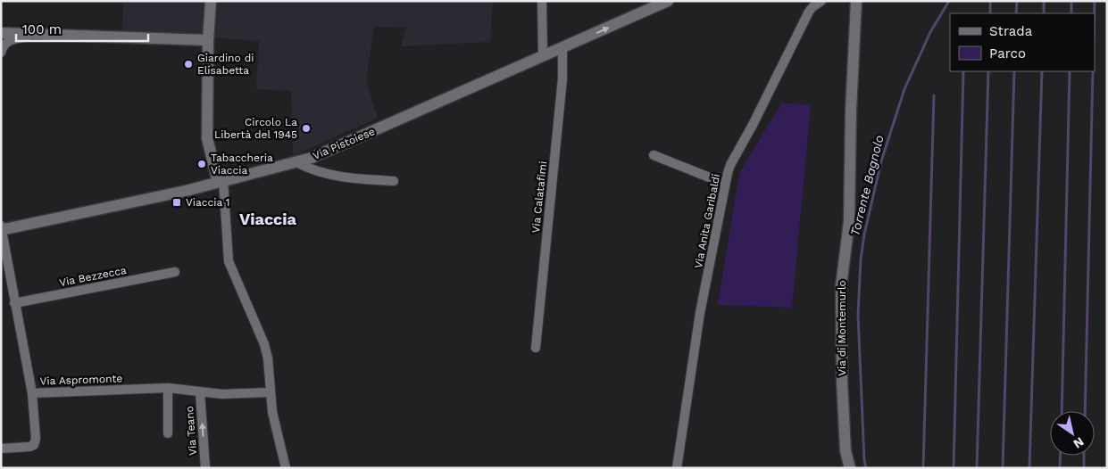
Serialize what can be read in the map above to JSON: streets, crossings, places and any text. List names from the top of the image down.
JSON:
{
  "streets": {
    "street": [
      "Via Pistoiese",
      "Via Calatafimi",
      "Via Anita Garibaldi",
      "Via Bezzecca",
      "Via di Montemurlo",
      "Via Aspromonte",
      "Via Teano"
    ]
  },
  "crossings": [
    ["Via Pistoiese", "Via Calatafimi"],
    ["Via Pistoiese", "Via Aspromonte"],
    ["Via Bezzecca", "Via Aspromonte"],
    ["Via Aspromonte", "Via Teano"]
  ],
  "districts": ["Viaccia"],
  "water": ["Torrente Bagnolo"],
  "places": {
    "other": ["Giardino di Elisabetta", "Circolo La Libertà del 1945", "Tabaccheria Viaccia"],
    "transit": ["Viaccia 1"]
  },
  "legend": ["Strada", "Parco"],
  "scale_bar": "100 m",
  "north": "bottom right"
}
